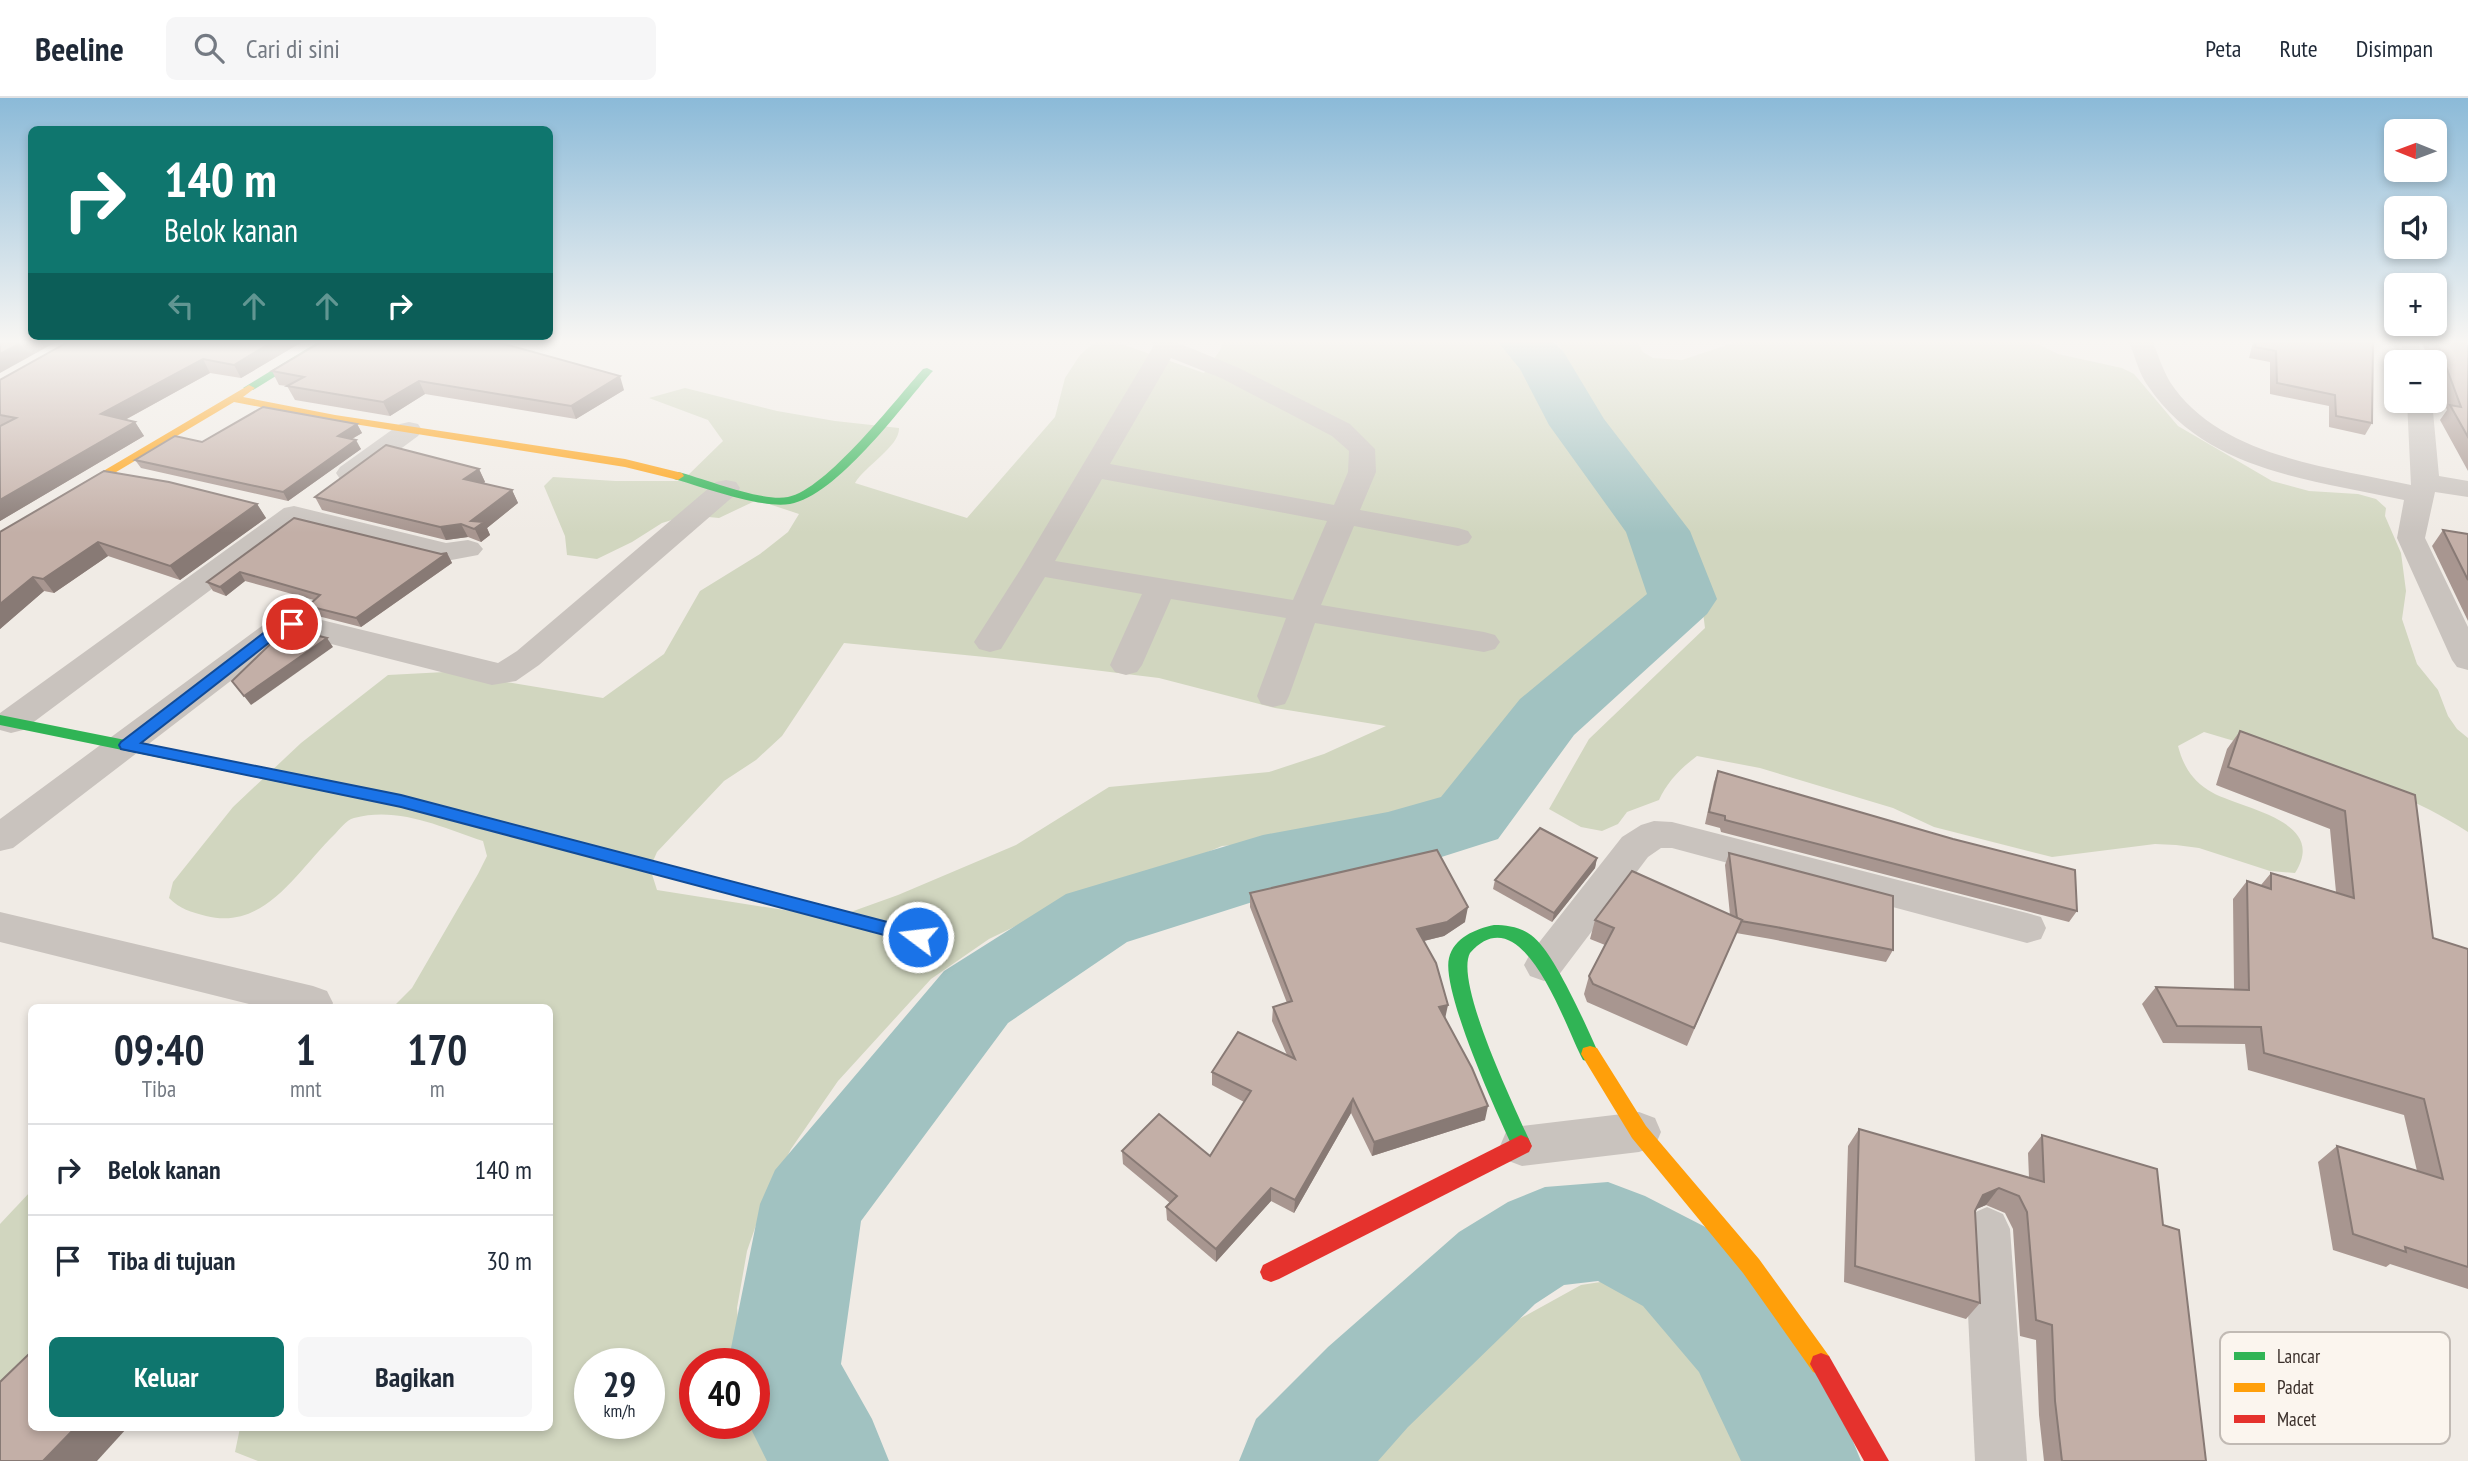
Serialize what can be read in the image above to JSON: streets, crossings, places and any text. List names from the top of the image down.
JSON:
{
  "legend": ["Lancar", "Padat", "Macet"],
  "north": "left",
  "page": {
    "header": "Beeline",
    "search": "Cari di sini",
    "nav": ["Peta", "Rute", "Disimpan"],
    "map_buttons": ["+", "−"],
    "turn": ["140 m", "Belok kanan"],
    "eta": [
      "09:40",
      "Tiba",
      "1",
      "mnt",
      "170",
      "m"
    ],
    "list": [
      {
        "name": "Belok kanan",
        "value": "140 m"
      },
      {
        "name": "Tiba di tujuan",
        "value": "30 m"
      }
    ],
    "buttons": ["Keluar", "Bagikan"],
    "speed": "29 km/h",
    "limit": "40"
  }
}
